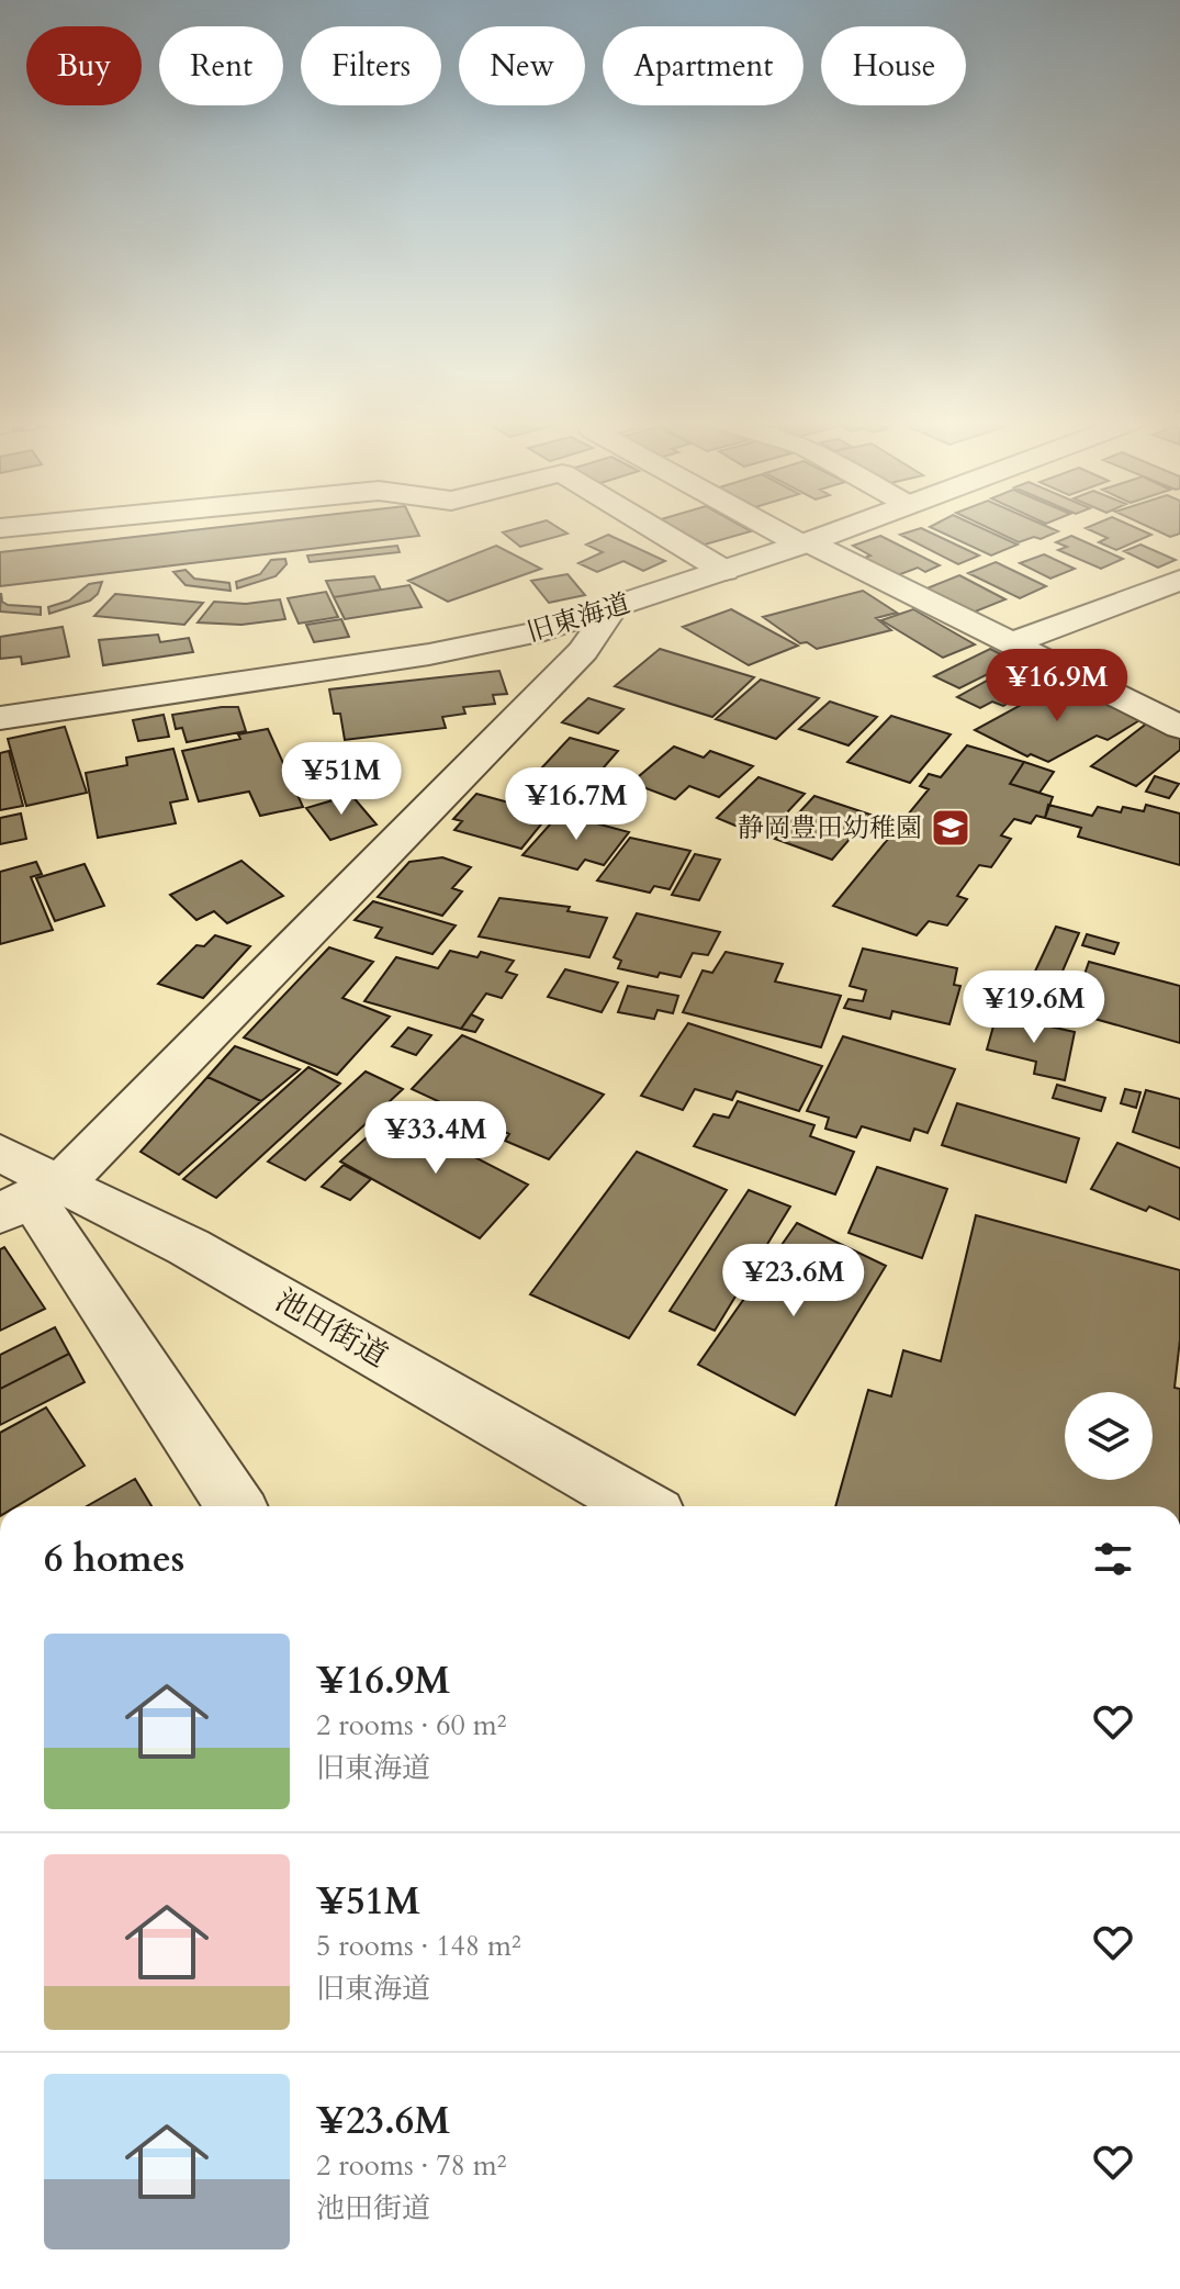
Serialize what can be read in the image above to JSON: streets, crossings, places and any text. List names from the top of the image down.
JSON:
{
  "streets": {
    "street": ["旧東海道", "池田街道"]
  },
  "places": {
    "school or university": ["静岡豊田幼稚園"]
  },
  "page": {
    "chip": [
      "Buy",
      "Rent",
      "Filters",
      "New",
      "Apartment",
      "House"
    ],
    "price": [
      "¥16.9M",
      "¥51M",
      "¥16.7M",
      "¥19.6M",
      "¥33.4M",
      "¥23.6M"
    ],
    "heading": "6 homes",
    "list": [
      {
        "name": "¥16.9M",
        "note": "2 rooms · 60 m² · 旧東海道"
      },
      {
        "name": "¥51M",
        "note": "5 rooms · 148 m² · 旧東海道"
      },
      {
        "name": "¥23.6M",
        "note": "2 rooms · 78 m² · 池田街道"
      }
    ]
  }
}
